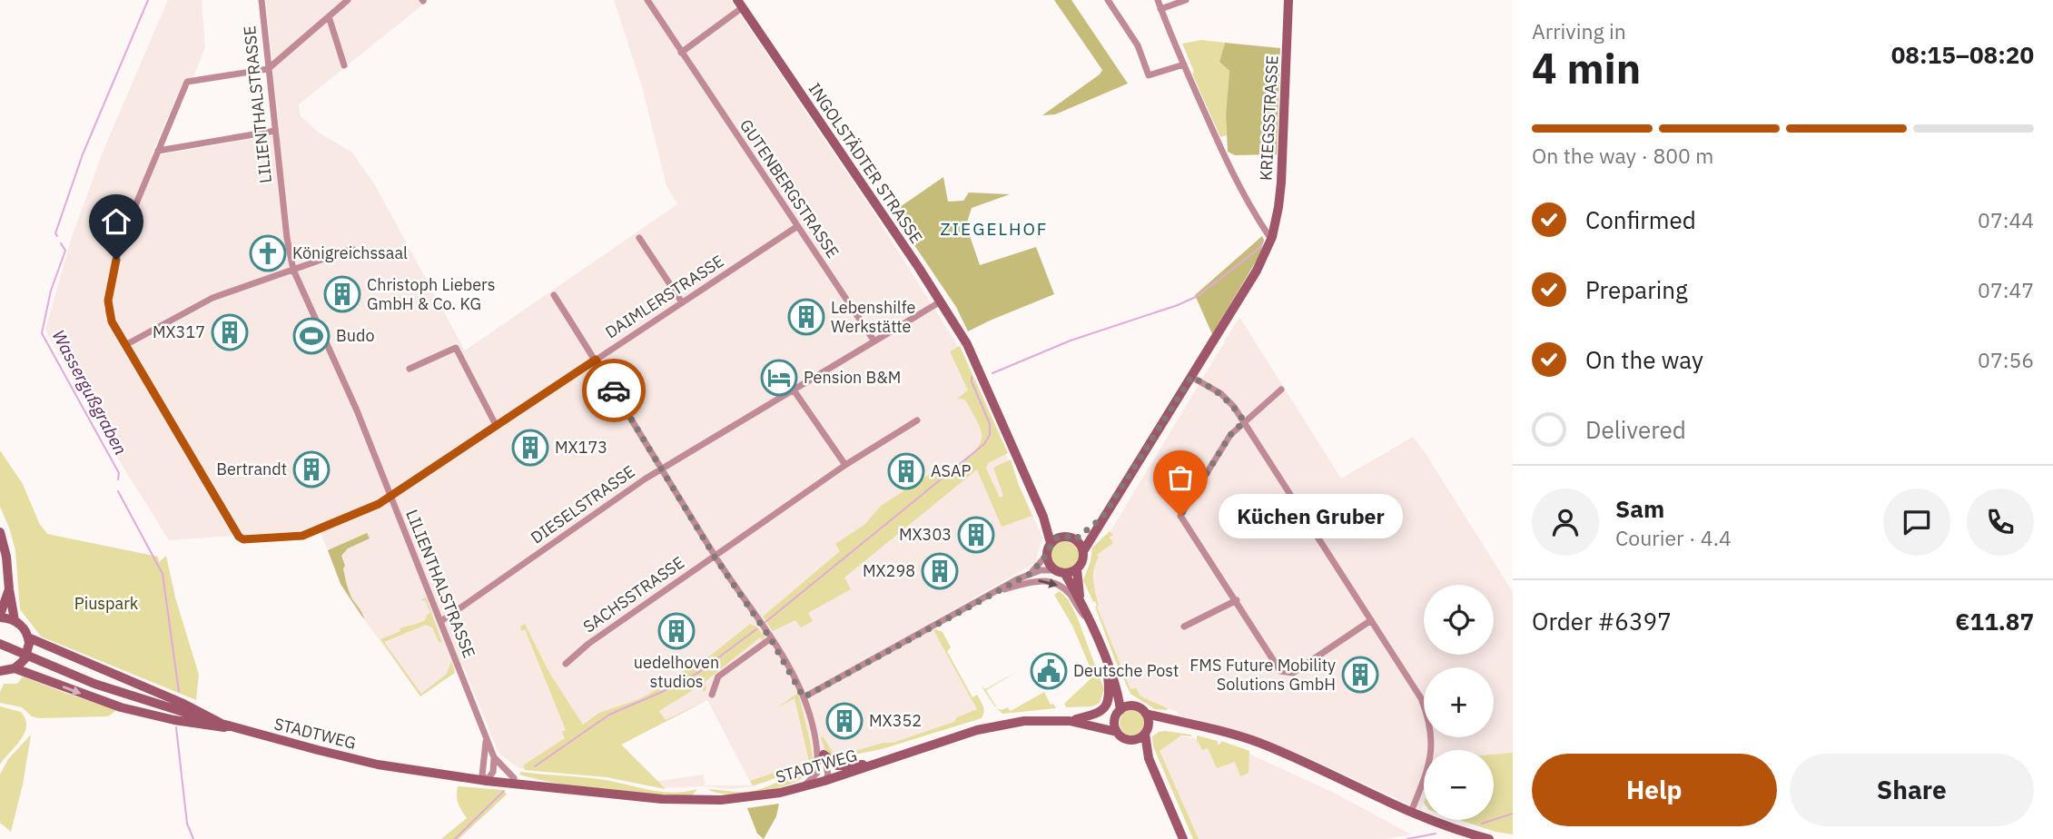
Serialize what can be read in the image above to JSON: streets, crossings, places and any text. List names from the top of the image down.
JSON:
{
  "streets": {
    "main road": ["KRIEGSSTRASSE", "INGOLSTÄDTER STRASSE", "STADTWEG"],
    "street": [
      "LILIENTHALSTRASSE",
      "GUTENBERGSTRASSE",
      "DAIMLERSTRASSE",
      "DIESELSTRASSE",
      "SACHSSTRASSE"
    ]
  },
  "crossings": [
    ["LILIENTHALSTRASSE", "DAIMLERSTRASSE"],
    ["LILIENTHALSTRASSE", "DIESELSTRASSE"],
    ["LILIENTHALSTRASSE", "STADTWEG"],
    ["INGOLSTÄDTER STRASSE", "DIESELSTRASSE"],
    ["GUTENBERGSTRASSE", "DAIMLERSTRASSE"],
    ["GUTENBERGSTRASSE", "DIESELSTRASSE"]
  ],
  "districts": ["ZIEGELHOF"],
  "water": ["Wassergußgraben"],
  "parks": ["Piuspark"],
  "places": {
    "church": ["Königreichssaal"],
    "building": [
      "Christoph Liebers GmbH & Co. KG",
      "Lebenshilfe Werkstätte",
      "MX317",
      "MX173",
      "Bertrandt",
      "ASAP",
      "MX303",
      "MX298",
      "uedelhoven studios",
      "FMS Future Mobility Solutions GmbH",
      "MX352"
    ],
    "sports": ["Budo"],
    "hotel": ["Pension B&M"],
    "other": ["Küchen Gruber"],
    "public building": ["Deutsche Post"]
  },
  "page": {
    "heading": ["4 min", "Arriving in", "08:15–08:20"],
    "panel": [
      "Sam",
      "Courier · 4.4",
      "Order #6397",
      "€11.87"
    ],
    "bar": "On the way · 800 m",
    "list": [
      ["Confirmed", "07:44"],
      ["Preparing", "07:47"],
      ["On the way", "07:56"],
      "Delivered"
    ],
    "bubble": "Küchen Gruber",
    "map_buttons": ["+", "−"],
    "buttons": ["Help", "Share"]
  }
}
